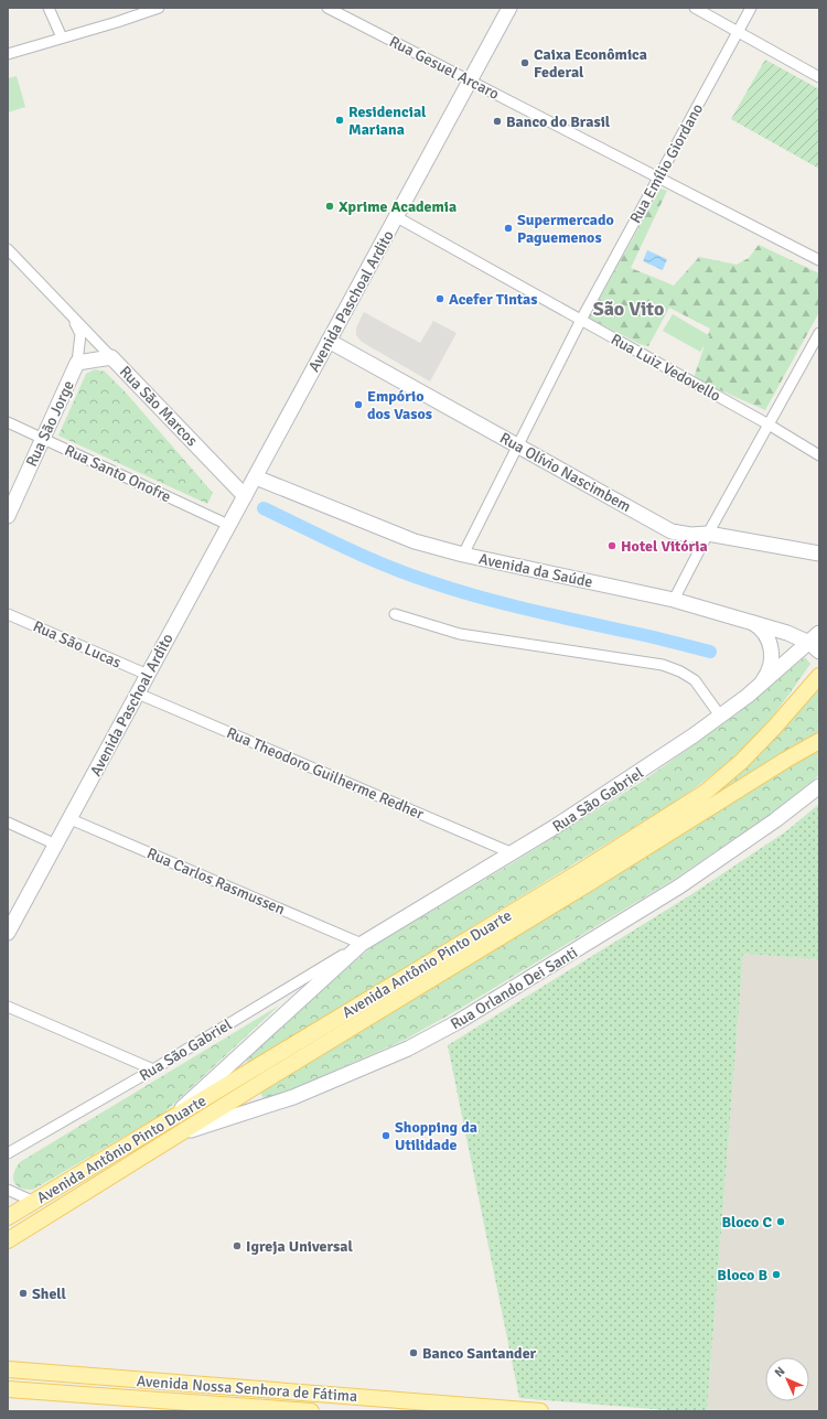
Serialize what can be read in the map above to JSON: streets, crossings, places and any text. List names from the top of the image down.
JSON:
{
  "streets": {
    "main road": [
      "Avenida Paschoal Ardito",
      "Rua São Marcos",
      "Rua São Jorge",
      "Rua Olívio Nascimbem",
      "Avenida da Saúde",
      "Rua São Gabriel",
      "Avenida Antônio Pinto Duarte",
      "Rua Orlando Dei Santi",
      "Avenida Nossa Senhora de Fátima"
    ],
    "street": [
      "Rua Gesuel Arcaro",
      "Rua Emílio Giordano",
      "Rua Luiz Vedovello",
      "Rua Santo Onofre",
      "Rua São Lucas",
      "Rua Theodoro Guilherme Redher",
      "Rua Carlos Rasmussen"
    ]
  },
  "crossings": [
    ["Rua Gesuel Arcaro", "Rua Emílio Giordano"],
    ["Rua Gesuel Arcaro", "Avenida Paschoal Ardito"],
    ["Rua Emílio Giordano", "Rua Luiz Vedovello"],
    ["Rua Emílio Giordano", "Rua Olívio Nascimbem"],
    ["Rua Emílio Giordano", "Avenida da Saúde"],
    ["Avenida Paschoal Ardito", "Rua Luiz Vedovello"],
    ["Avenida Paschoal Ardito", "Rua São Marcos"],
    ["Avenida Paschoal Ardito", "Rua Olívio Nascimbem"],
    ["Avenida Paschoal Ardito", "Rua Santo Onofre"],
    ["Avenida Paschoal Ardito", "Avenida da Saúde"],
    ["Avenida Paschoal Ardito", "Rua São Lucas"],
    ["Avenida Paschoal Ardito", "Rua Theodoro Guilherme Redher"],
    ["Avenida Paschoal Ardito", "Rua Carlos Rasmussen"],
    ["Rua São Marcos", "Rua São Jorge"],
    ["Rua São Jorge", "Rua Santo Onofre"],
    ["Avenida da Saúde", "Rua São Gabriel"],
    ["Rua Theodoro Guilherme Redher", "Rua São Gabriel"],
    ["Rua São Gabriel", "Rua Carlos Rasmussen"],
    ["Rua São Gabriel", "Avenida Antônio Pinto Duarte"],
    ["Avenida Antônio Pinto Duarte", "Rua Orlando Dei Santi"]
  ],
  "districts": ["São Vito"],
  "places": [
    "Caixa Econômica Federal",
    "Residencial Mariana",
    "Banco do Brasil",
    "Xprime Academia",
    "Supermercado Paguemenos",
    "Acefer Tintas",
    "Empório dos Vasos",
    "Hotel Vitória",
    "Shopping da Utilidade",
    "Bloco C",
    "Igreja Universal",
    "Bloco B",
    "Shell",
    "Banco Santander"
  ],
  "north": "top left"
}
